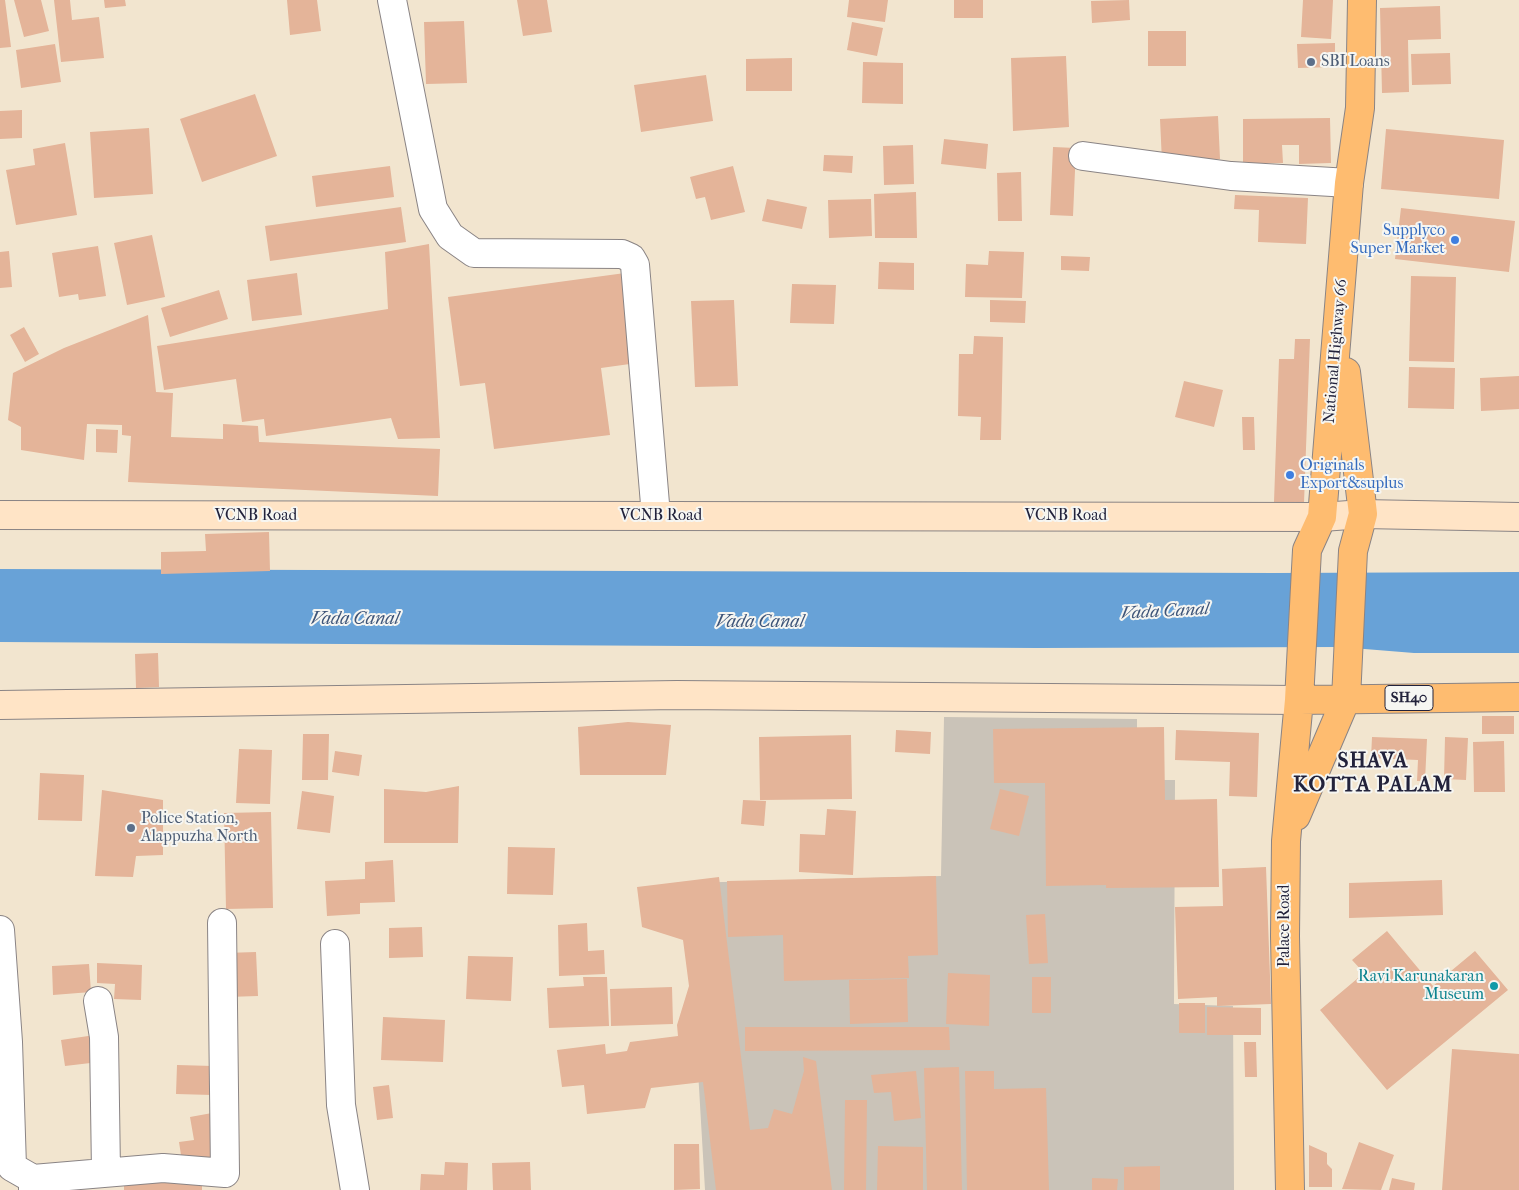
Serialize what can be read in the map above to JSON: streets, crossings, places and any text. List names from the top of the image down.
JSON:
{
  "streets": {
    "main road": [
      "National Highway 66",
      "VCNB Road",
      "SH40",
      "Palace Road"
    ]
  },
  "crossings": [
    ["National Highway 66", "VCNB Road"],
    ["National Highway 66", "Palace Road"],
    ["SH40", "Palace Road"]
  ],
  "districts": ["SHAVA KOTTA PALAM"],
  "water": ["Vada Canal"],
  "places": [
    "SBI Loans",
    "Supplyco Super Market",
    "Originals Export&suplus",
    "Police Station, Alappuzha North",
    "Ravi Karunakaran Museum"
  ]
}
